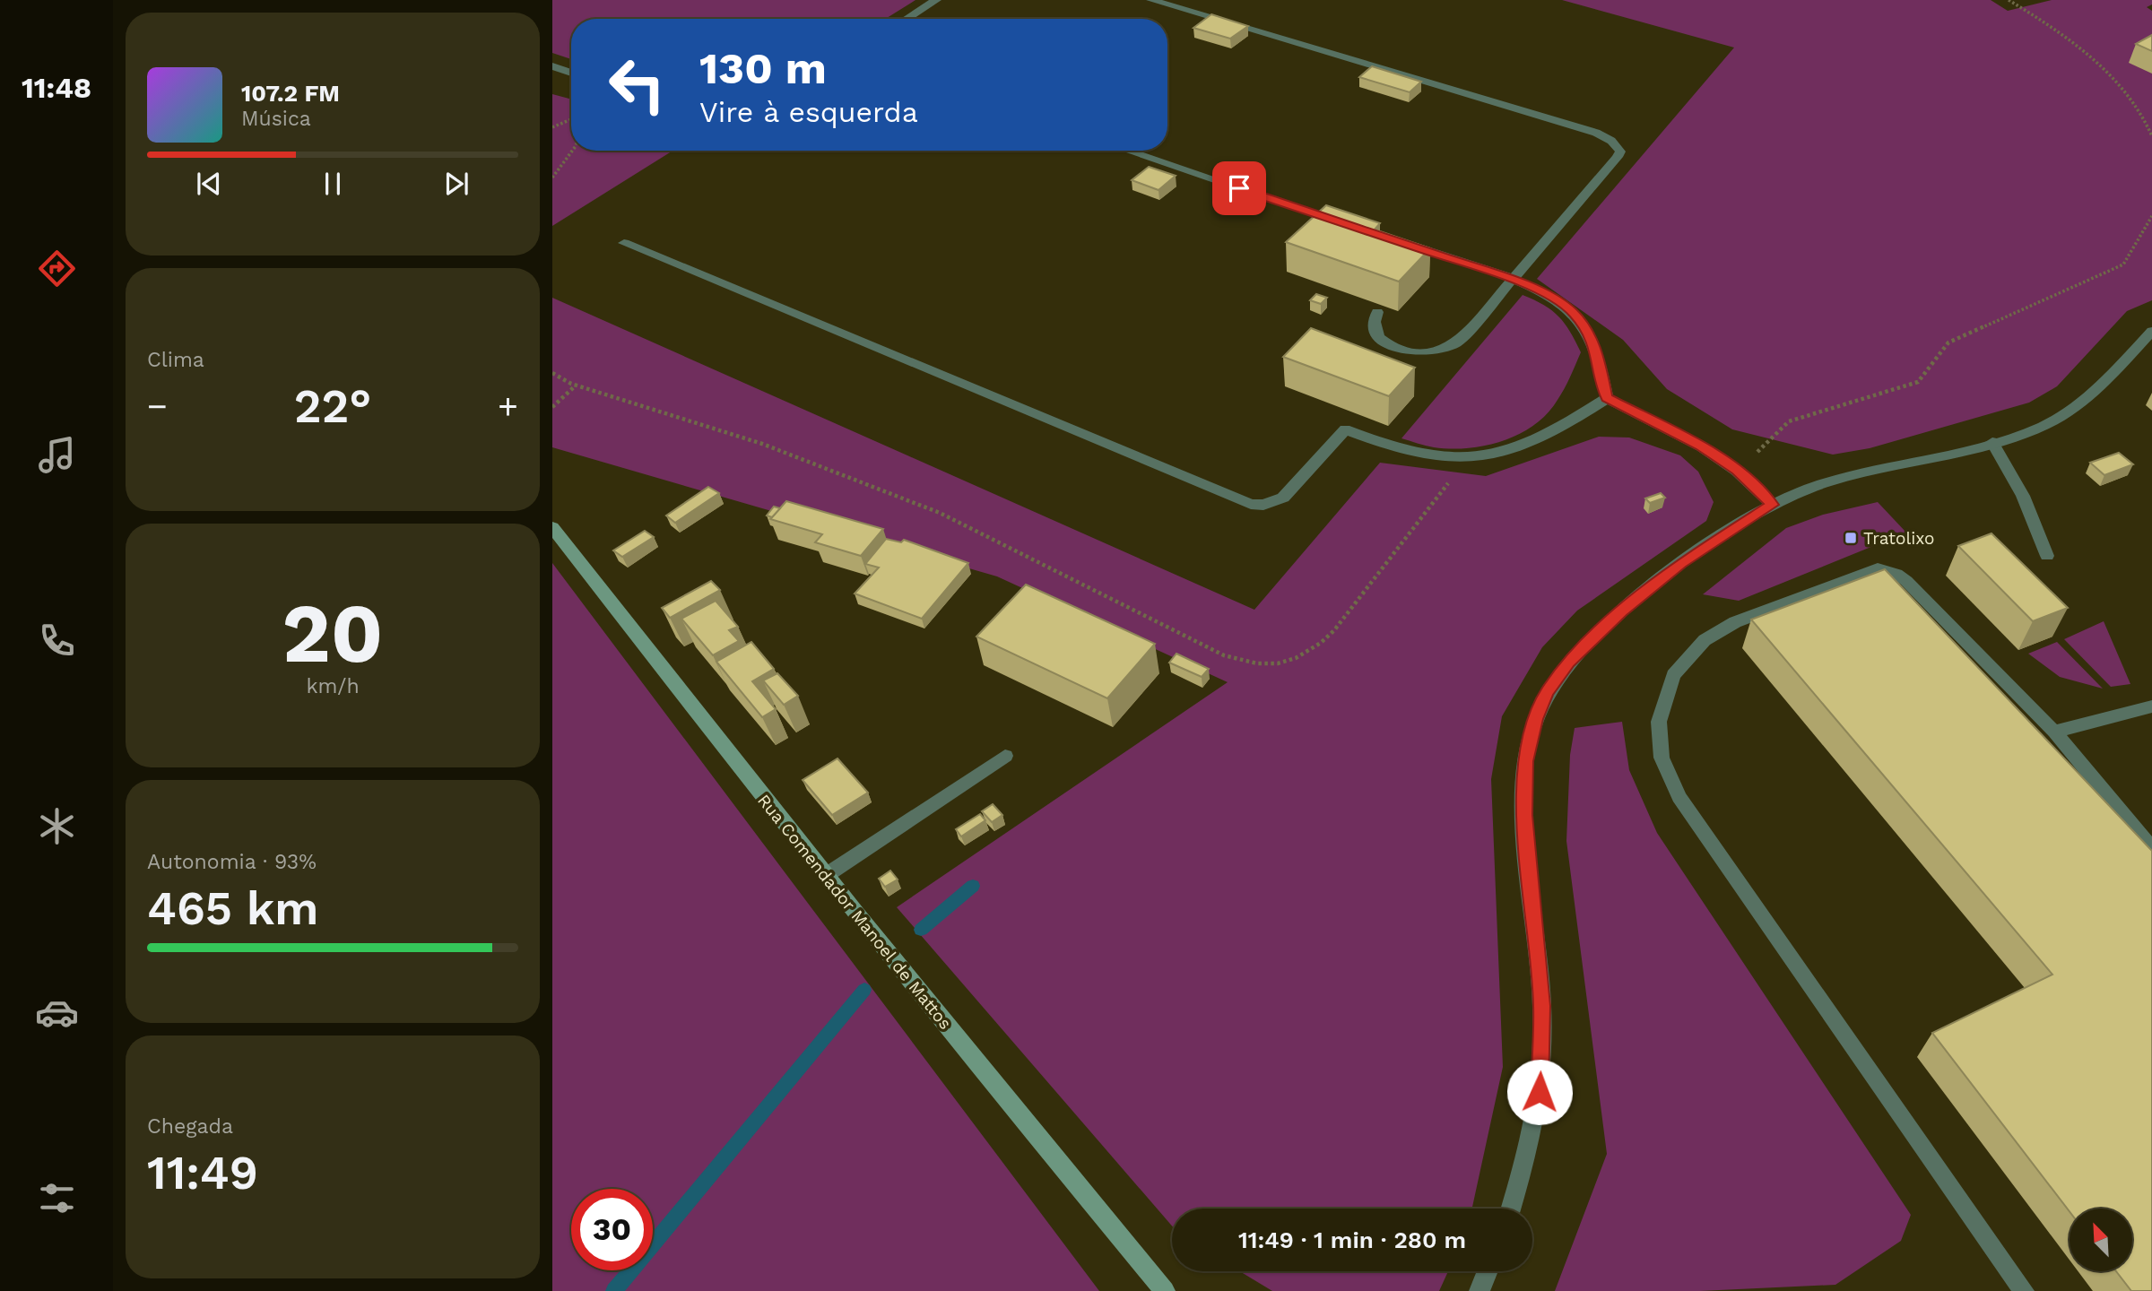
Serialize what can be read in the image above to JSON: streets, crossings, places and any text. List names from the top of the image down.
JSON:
{
  "streets": {
    "street": ["Rua Comendador Manoel de Mattos"]
  },
  "places": {
    "transit": ["Tratolixo"]
  },
  "north": "top left",
  "page": {
    "tabs": "11:48",
    "turn": ["130 m", "Vire à esquerda"],
    "song": ["107.2 FM", "Música"],
    "tile": [
      "Clima",
      ["20", "km/h"],
      ["Autonomia · 93%", "465 km"],
      ["Chegada", "11:49"]
    ],
    "heat": ["−", "22°", "+"],
    "limit": "30",
    "trip": "11:49 · 1 min · 280 m"
  }
}
